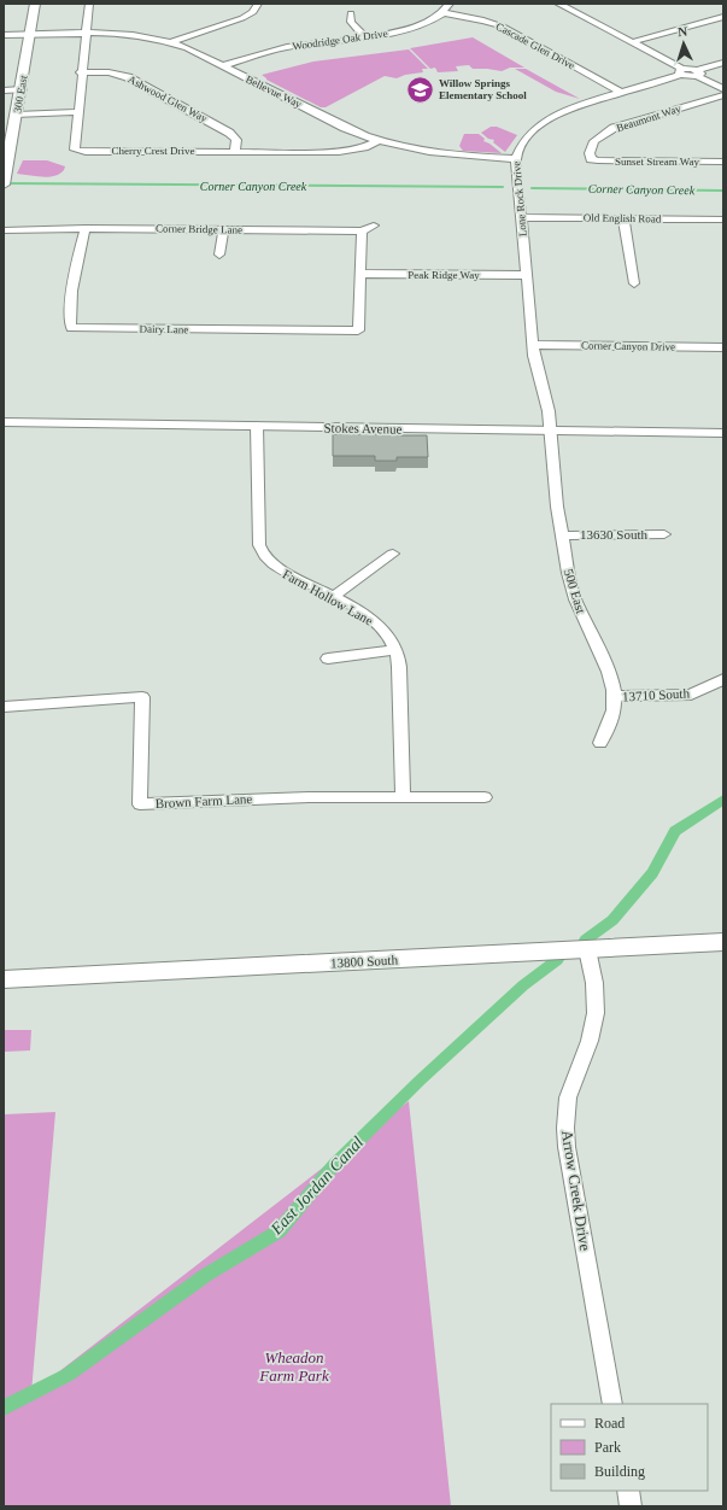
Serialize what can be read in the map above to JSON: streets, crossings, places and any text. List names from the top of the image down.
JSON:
{
  "streets": {
    "main road": ["300 East", "13800 South"],
    "street": [
      "Woodridge Oak Drive",
      "Cascade Glen Drive",
      "Bellevue Way",
      "Ashwood Glen Way",
      "Beaumont Way",
      "Cherry Crest Drive",
      "Sunset Stream Way",
      "Lone Rock Drive",
      "Old English Road",
      "Corner Bridge Lane",
      "Peak Ridge Way",
      "Dairy Lane",
      "Corner Canyon Drive",
      "Stokes Avenue",
      "13630 South",
      "500 East",
      "Farm Hollow Lane",
      "13710 South",
      "Brown Farm Lane",
      "Arrow Creek Drive"
    ]
  },
  "crossings": [
    ["Woodridge Oak Drive", "Cascade Glen Drive"],
    ["Woodridge Oak Drive", "Bellevue Way"],
    ["Cascade Glen Drive", "Lone Rock Drive"],
    ["Bellevue Way", "300 East"],
    ["Bellevue Way", "Cherry Crest Drive"],
    ["Bellevue Way", "Lone Rock Drive"],
    ["Ashwood Glen Way", "Cherry Crest Drive"],
    ["Beaumont Way", "Sunset Stream Way"],
    ["Lone Rock Drive", "Old English Road"],
    ["Lone Rock Drive", "Peak Ridge Way"],
    ["Lone Rock Drive", "Corner Canyon Drive"],
    ["Lone Rock Drive", "Stokes Avenue"],
    ["Lone Rock Drive", "500 East"],
    ["Corner Bridge Lane", "Dairy Lane"],
    ["Peak Ridge Way", "Dairy Lane"],
    ["Stokes Avenue", "500 East"],
    ["Stokes Avenue", "Farm Hollow Lane"],
    ["13630 South", "500 East"],
    ["500 East", "13710 South"],
    ["Farm Hollow Lane", "Brown Farm Lane"],
    ["13800 South", "Arrow Creek Drive"]
  ],
  "water": ["Corner Canyon Creek", "East Jordan Canal"],
  "parks": ["Wheadon Farm Park"],
  "places": {
    "school or university": ["Willow Springs Elementary School"]
  },
  "legend": ["Road", "Park", "Building"],
  "north": "top"
}
